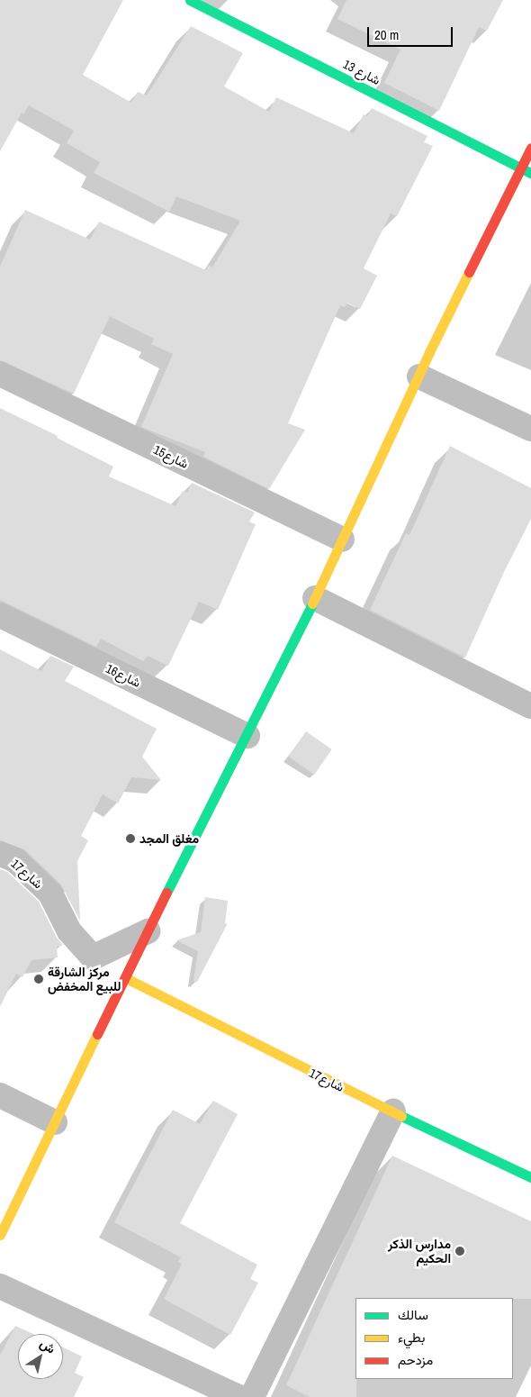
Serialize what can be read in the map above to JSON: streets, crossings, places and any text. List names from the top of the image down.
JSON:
{
  "streets": {
    "street": [
      "شارع 13",
      "شارع15",
      "شارع16",
      "شارع17"
    ]
  },
  "places": ["مغلق المجد", "مركز الشارقة للبيع المخفض", "مدارس الذكر الحكيم"],
  "legend": ["سالك", "بطيء", "مزدحم"],
  "scale_bar": "20 m",
  "north": "top right"
}
